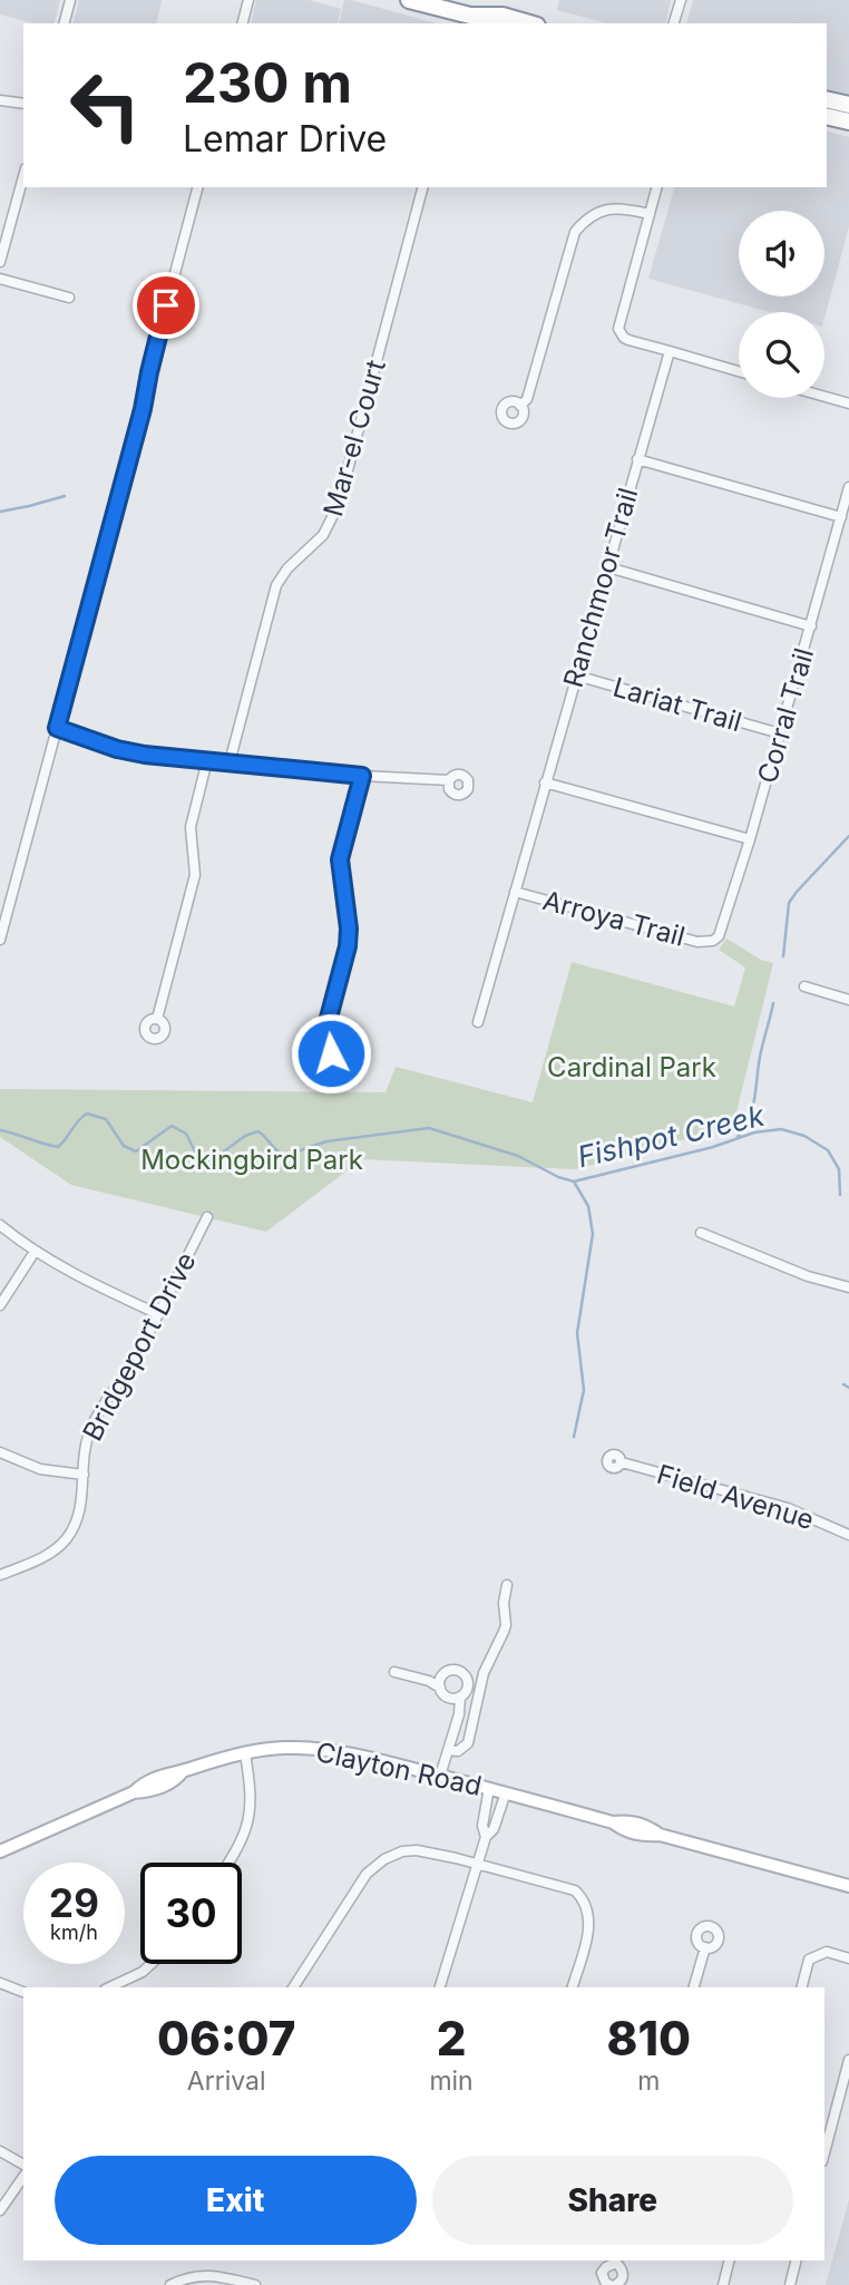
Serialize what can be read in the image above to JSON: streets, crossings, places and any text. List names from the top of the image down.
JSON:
{
  "streets": {
    "main road": ["Clayton Road"],
    "street": [
      "Mar-el Court",
      "Ranchmoor Trail",
      "Lariat Trail",
      "Corral Trail",
      "Arroya Trail",
      "Bridgeport Drive",
      "Field Avenue"
    ]
  },
  "crossings": [
    ["Ranchmoor Trail", "Lariat Trail"],
    ["Ranchmoor Trail", "Arroya Trail"],
    ["Lariat Trail", "Corral Trail"],
    ["Corral Trail", "Arroya Trail"]
  ],
  "water": ["Fishpot Creek"],
  "parks": ["Cardinal Park", "Mockingbird Park"],
  "page": {
    "turn": ["230 m", "Lemar Drive"],
    "speed": "29 km/h",
    "limit": "30",
    "eta": [
      "06:07",
      "Arrival",
      "2",
      "min",
      "810",
      "m"
    ],
    "buttons": ["Exit", "Share"]
  }
}
